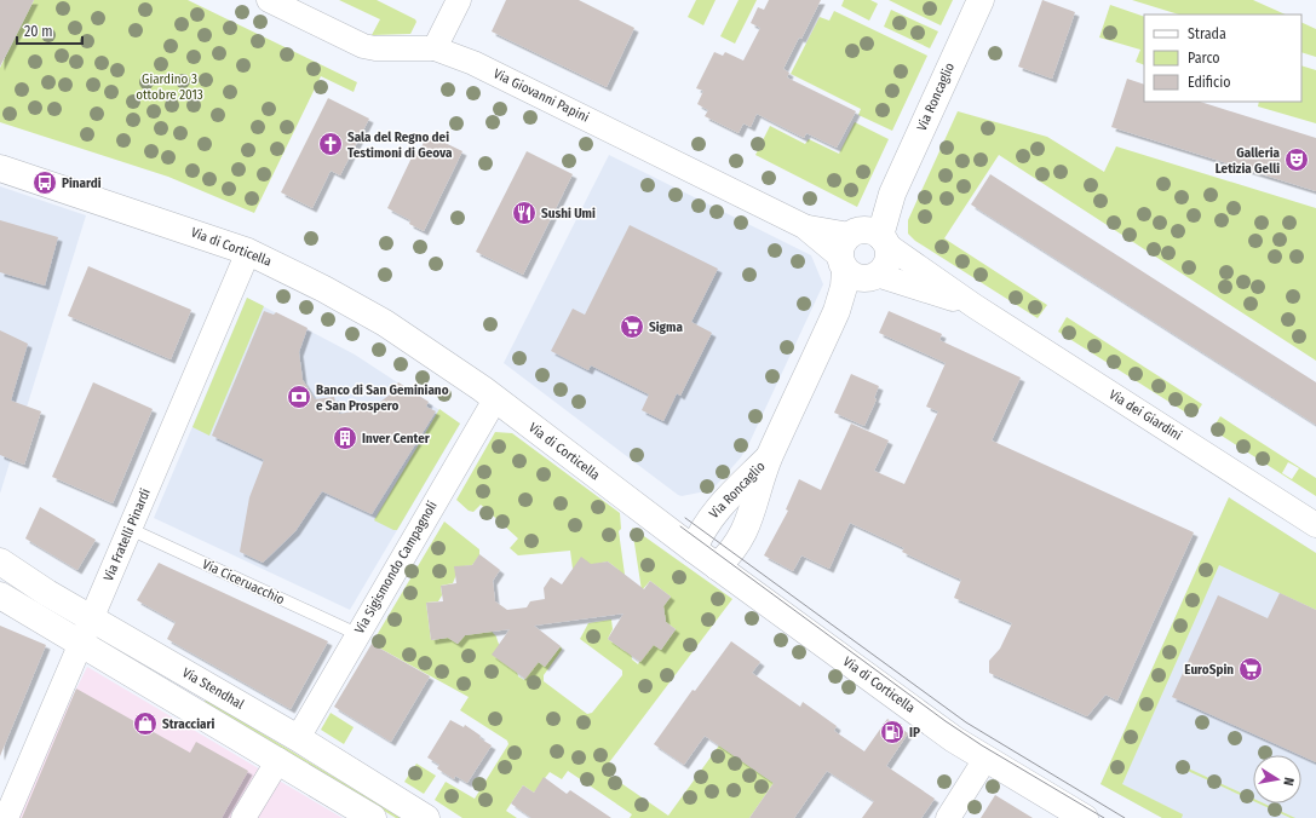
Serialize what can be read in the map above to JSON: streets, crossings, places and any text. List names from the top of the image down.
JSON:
{
  "streets": {
    "street": [
      "Via Giovanni Papini",
      "Via Roncaglio",
      "Via di Corticella",
      "Via dei Giardini",
      "Via Fratelli Pinardi",
      "Via Sigismondo Campagnoli",
      "Via Stendhal"
    ],
    "lane": ["Via Ciceruacchio"]
  },
  "crossings": [
    ["Via Giovanni Papini", "Via Roncaglio"],
    ["Via Giovanni Papini", "Via dei Giardini"],
    ["Via Roncaglio", "Via di Corticella"],
    ["Via Roncaglio", "Via dei Giardini"],
    ["Via di Corticella", "Via Fratelli Pinardi"],
    ["Via di Corticella", "Via Sigismondo Campagnoli"],
    ["Via Fratelli Pinardi", "Via Ciceruacchio"],
    ["Via Fratelli Pinardi", "Via Stendhal"],
    ["Via Sigismondo Campagnoli", "Via Ciceruacchio"],
    ["Via Sigismondo Campagnoli", "Via Stendhal"]
  ],
  "parks": ["Giardino 3 ottobre 2013"],
  "places": {
    "church": ["Sala del Regno dei Testimoni di Geova"],
    "theatre": ["Galleria Letizia Gelli"],
    "bus stop": ["Pinardi"],
    "restaurant": ["Sushi Umi"],
    "supermarket": ["Sigma", "EuroSpin"],
    "bank": ["Banco di San Geminiano e San Prospero"],
    "building": ["Inver Center"],
    "shop": ["Stracciari"],
    "fuel station": ["IP"]
  },
  "legend": ["Strada", "Parco", "Edificio"],
  "scale_bar": "20 m",
  "north": "right"
}
